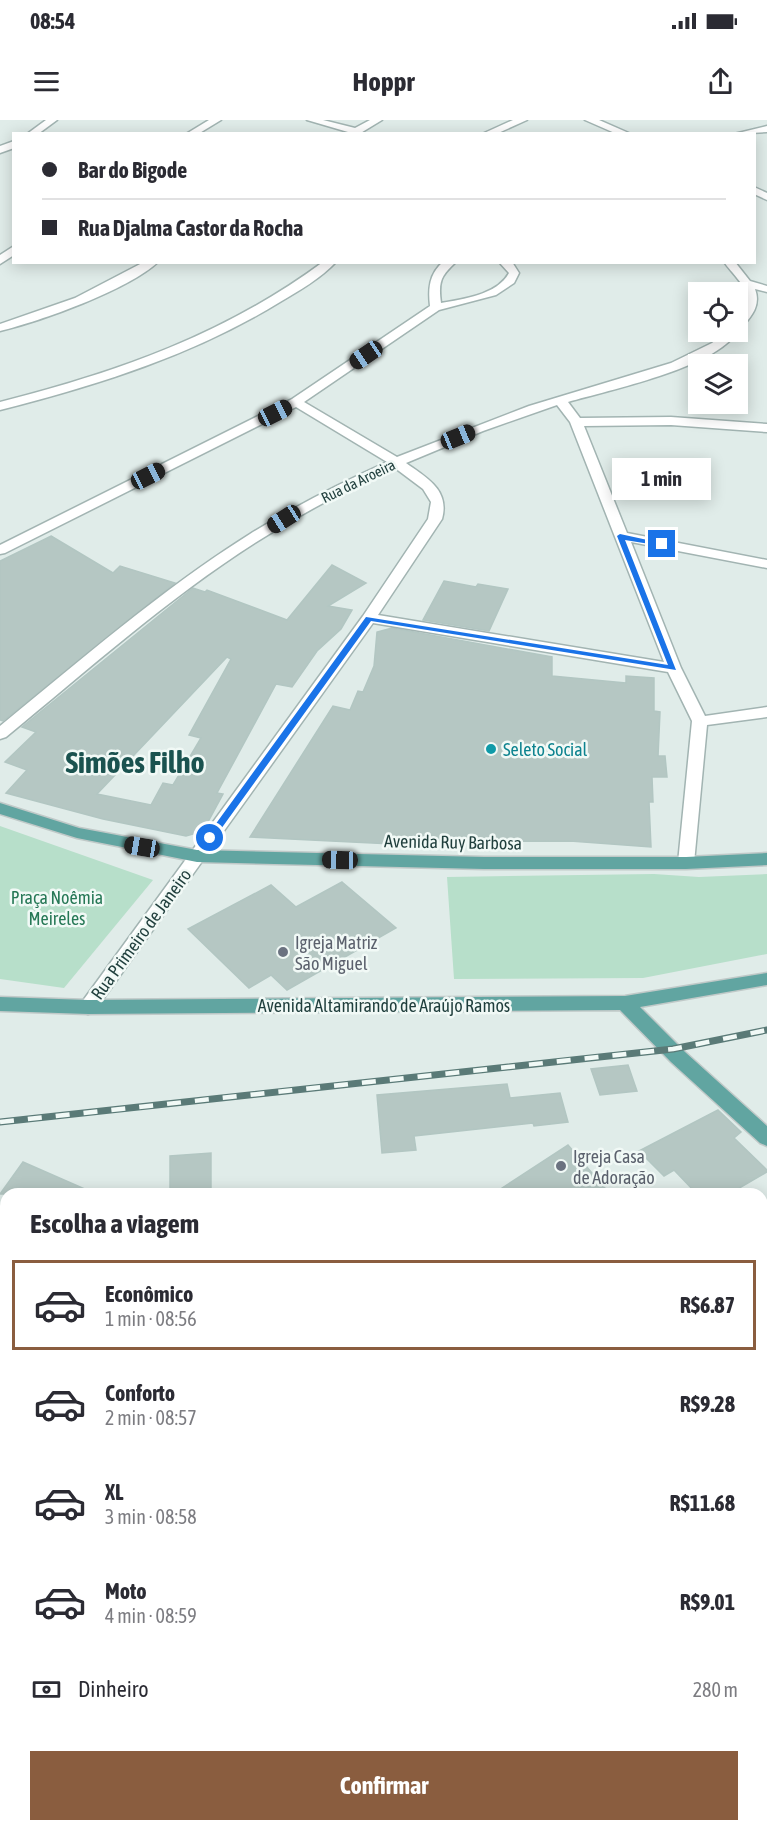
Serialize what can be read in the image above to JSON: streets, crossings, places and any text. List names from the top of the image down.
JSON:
{
  "streets": {
    "main road": ["Avenida Ruy Barbosa", "Avenida Altamirando de Araújo Ramos"],
    "street": ["Rua da Aroeira", "Rua Primeiro de Janeiro"]
  },
  "crossings": [
    ["Rua da Aroeira", "Rua Primeiro de Janeiro"],
    ["Avenida Ruy Barbosa", "Rua Primeiro de Janeiro"],
    ["Rua Primeiro de Janeiro", "Avenida Altamirando de Araújo Ramos"]
  ],
  "districts": ["Simões Filho"],
  "parks": ["Praça Noêmia Meireles"],
  "places": ["Seleto Social", "Igreja Matriz São Miguel", "Igreja Casa de Adoração"],
  "page": {
    "status": "08:54",
    "header": "Hoppr",
    "banner": ["Bar do Bigode", "Rua Djalma Castor da Rocha"],
    "bubble": "1 min",
    "heading": "Escolha a viagem",
    "list": [
      {
        "name": "Econômico",
        "note": "1 min · 08:56",
        "value": "R$6.87"
      },
      {
        "name": "Conforto",
        "note": "2 min · 08:57",
        "value": "R$9.28"
      },
      {
        "name": "XL",
        "note": "3 min · 08:58",
        "value": "R$11.68"
      },
      {
        "name": "Moto",
        "note": "4 min · 08:59",
        "value": "R$9.01"
      }
    ],
    "pay": ["Dinheiro", "280 m"],
    "buttons": "Confirmar"
  }
}
